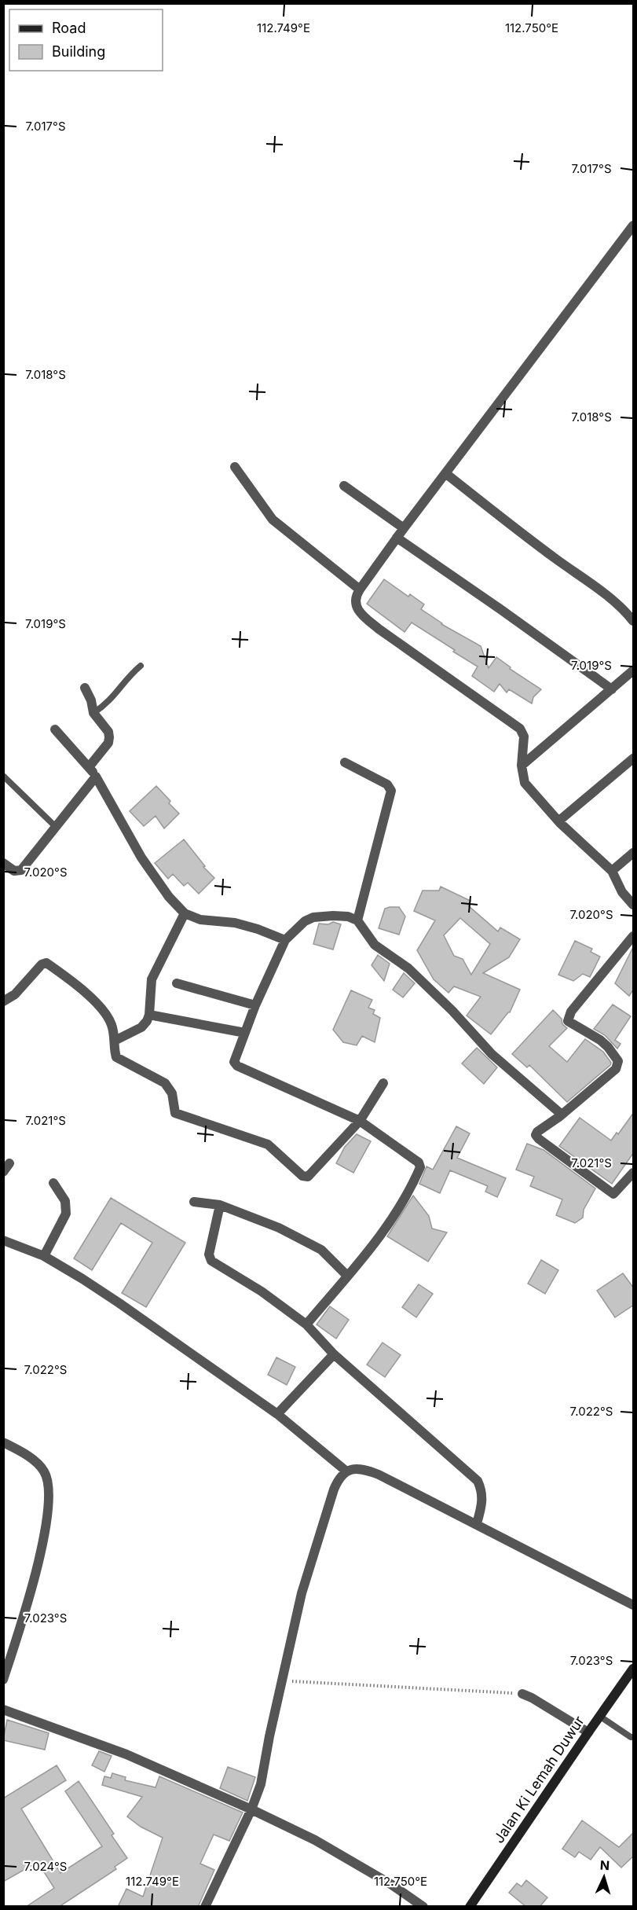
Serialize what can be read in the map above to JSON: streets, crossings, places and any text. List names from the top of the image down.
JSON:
{
  "streets": {
    "main road": ["Jalan Ki Lemah Duwur"]
  },
  "legend": ["Road", "Building"],
  "north": "top",
  "coordinates": [
    "112.749°E",
    "112.750°E",
    "7.017°S",
    "7.018°S",
    "7.019°S",
    "7.020°S",
    "7.021°S",
    "7.022°S",
    "7.023°S",
    "7.024°S"
  ]
}
